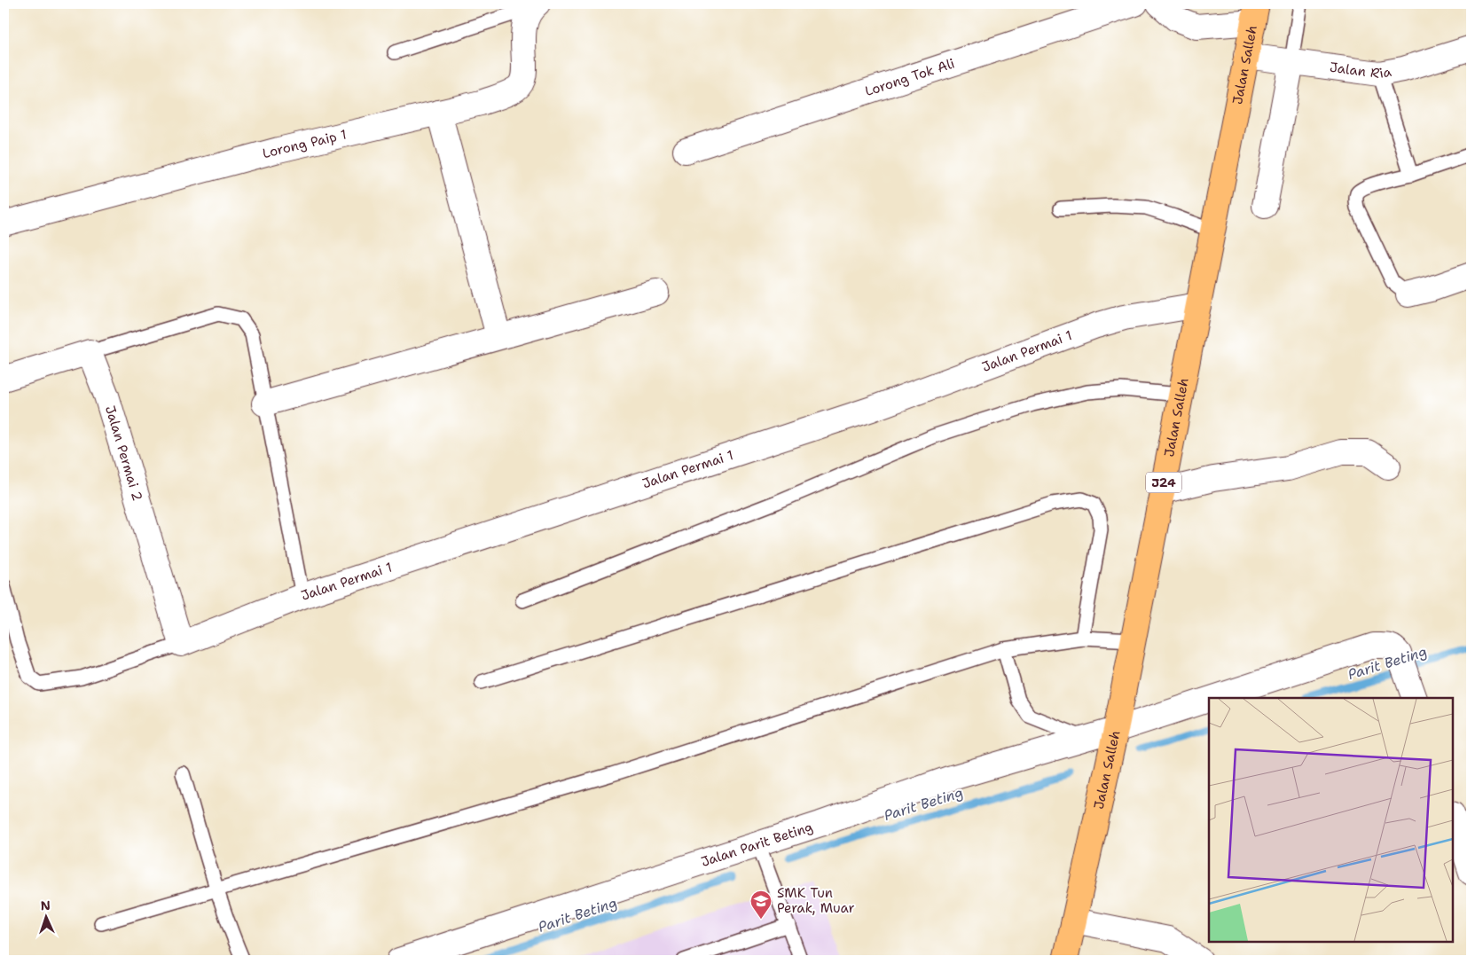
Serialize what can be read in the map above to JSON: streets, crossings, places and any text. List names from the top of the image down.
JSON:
{
  "streets": {
    "main road": ["Jalan Salleh", "J24"],
    "street": [
      "Jalan Ria",
      "Lorong Tok Ali",
      "Lorong Paip 1",
      "Jalan Permai 1",
      "Jalan Permai 2",
      "Jalan Parit Beting"
    ]
  },
  "crossings": [
    ["Jalan Salleh", "Jalan Ria"],
    ["Jalan Salleh", "Jalan Permai 1"],
    ["Jalan Salleh", "Jalan Parit Beting"],
    ["Jalan Permai 1", "Jalan Permai 2"]
  ],
  "water": ["Parit Beting"],
  "places": {
    "school or university": ["SMK Tun Perak, Muar"]
  },
  "north": "top"
}
